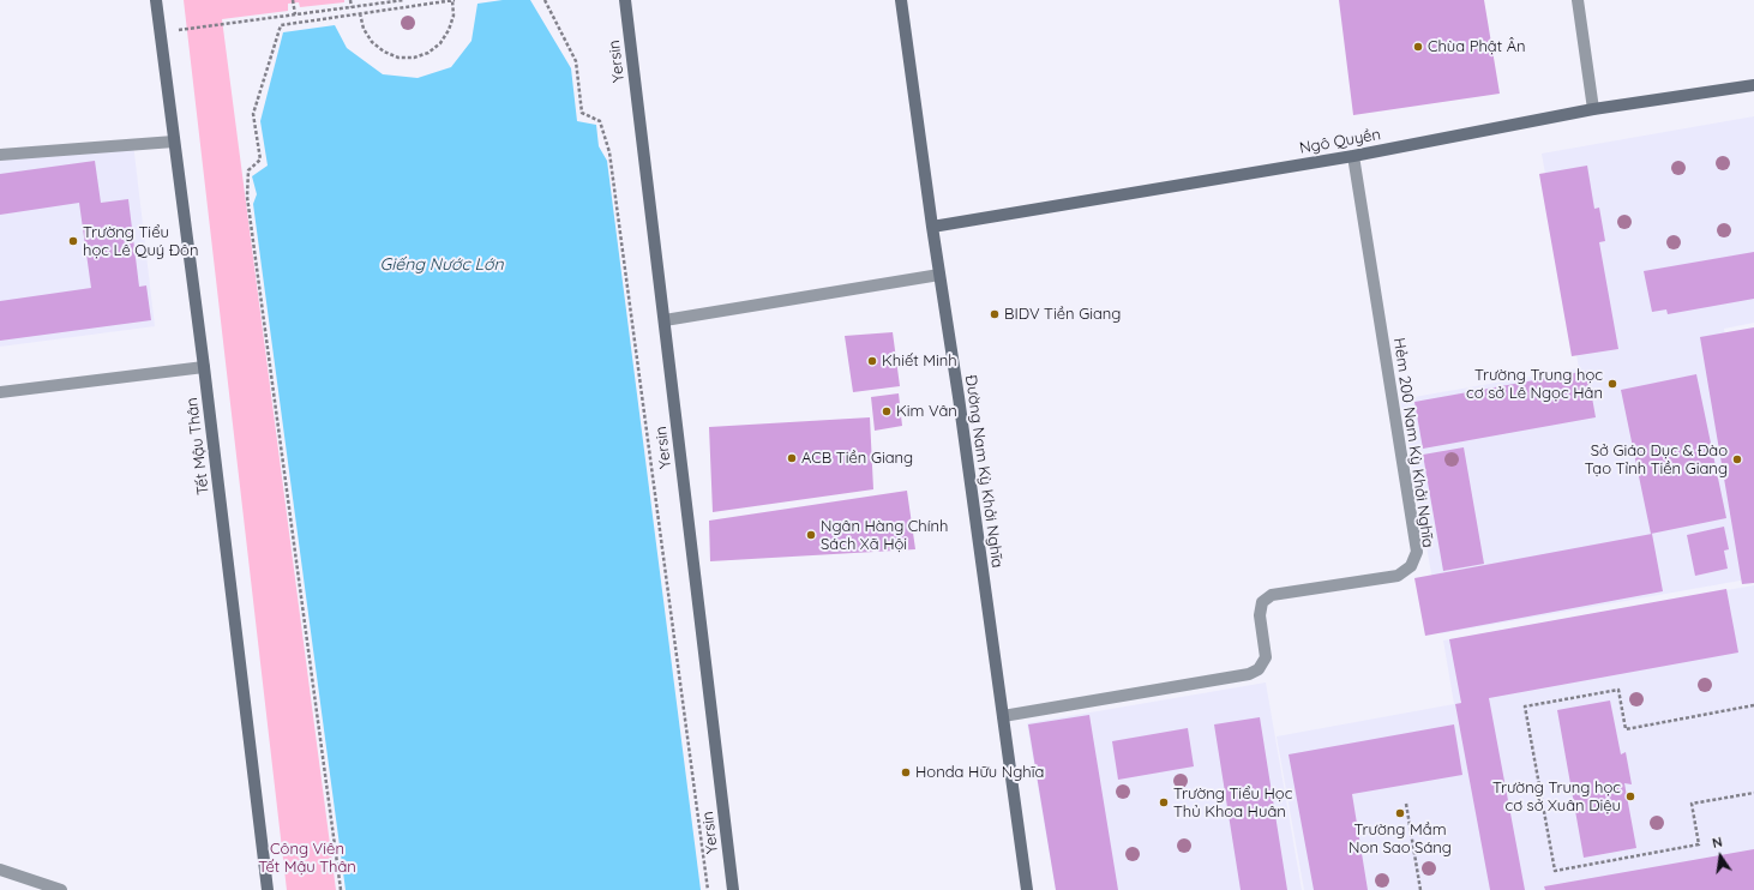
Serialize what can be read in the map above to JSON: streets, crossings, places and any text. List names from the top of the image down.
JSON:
{
  "streets": {
    "street": [
      "Yersin",
      "Ngô Quyền",
      "Hẻm 200 Nam Kỳ Khởi Nghĩa",
      "Tết Mậu Thân",
      "Đường Nam Kỳ Khởi Nghĩa"
    ]
  },
  "crossings": [
    ["Ngô Quyền", "Hẻm 200 Nam Kỳ Khởi Nghĩa"],
    ["Ngô Quyền", "Đường Nam Kỳ Khởi Nghĩa"],
    ["Hẻm 200 Nam Kỳ Khởi Nghĩa", "Đường Nam Kỳ Khởi Nghĩa"]
  ],
  "water": ["Giếng Nước Lớn"],
  "parks": ["Công Viên Tết Mậu Thân"],
  "places": [
    "Chùa Phật Ân",
    "Trường Tiểu học Lê Quý Đôn",
    "BIDV Tiền Giang",
    "Khiết Minh",
    "Trường Trung học cơ sở Lê Ngọc Hân",
    "Kim Vân",
    "ACB Tiền Giang",
    "Sở Giáo Dục & Đào Tạo Tỉnh Tiền Giang",
    "Ngân Hàng Chính Sách Xã Hội",
    "Honda Hữu Nghĩa",
    "Trường Trung học cơ sở Xuân Diệu",
    "Trường Tiểu Học Thủ Khoa Huân",
    "Trường Mầm Non Sao Sáng"
  ],
  "north": "top"
}
